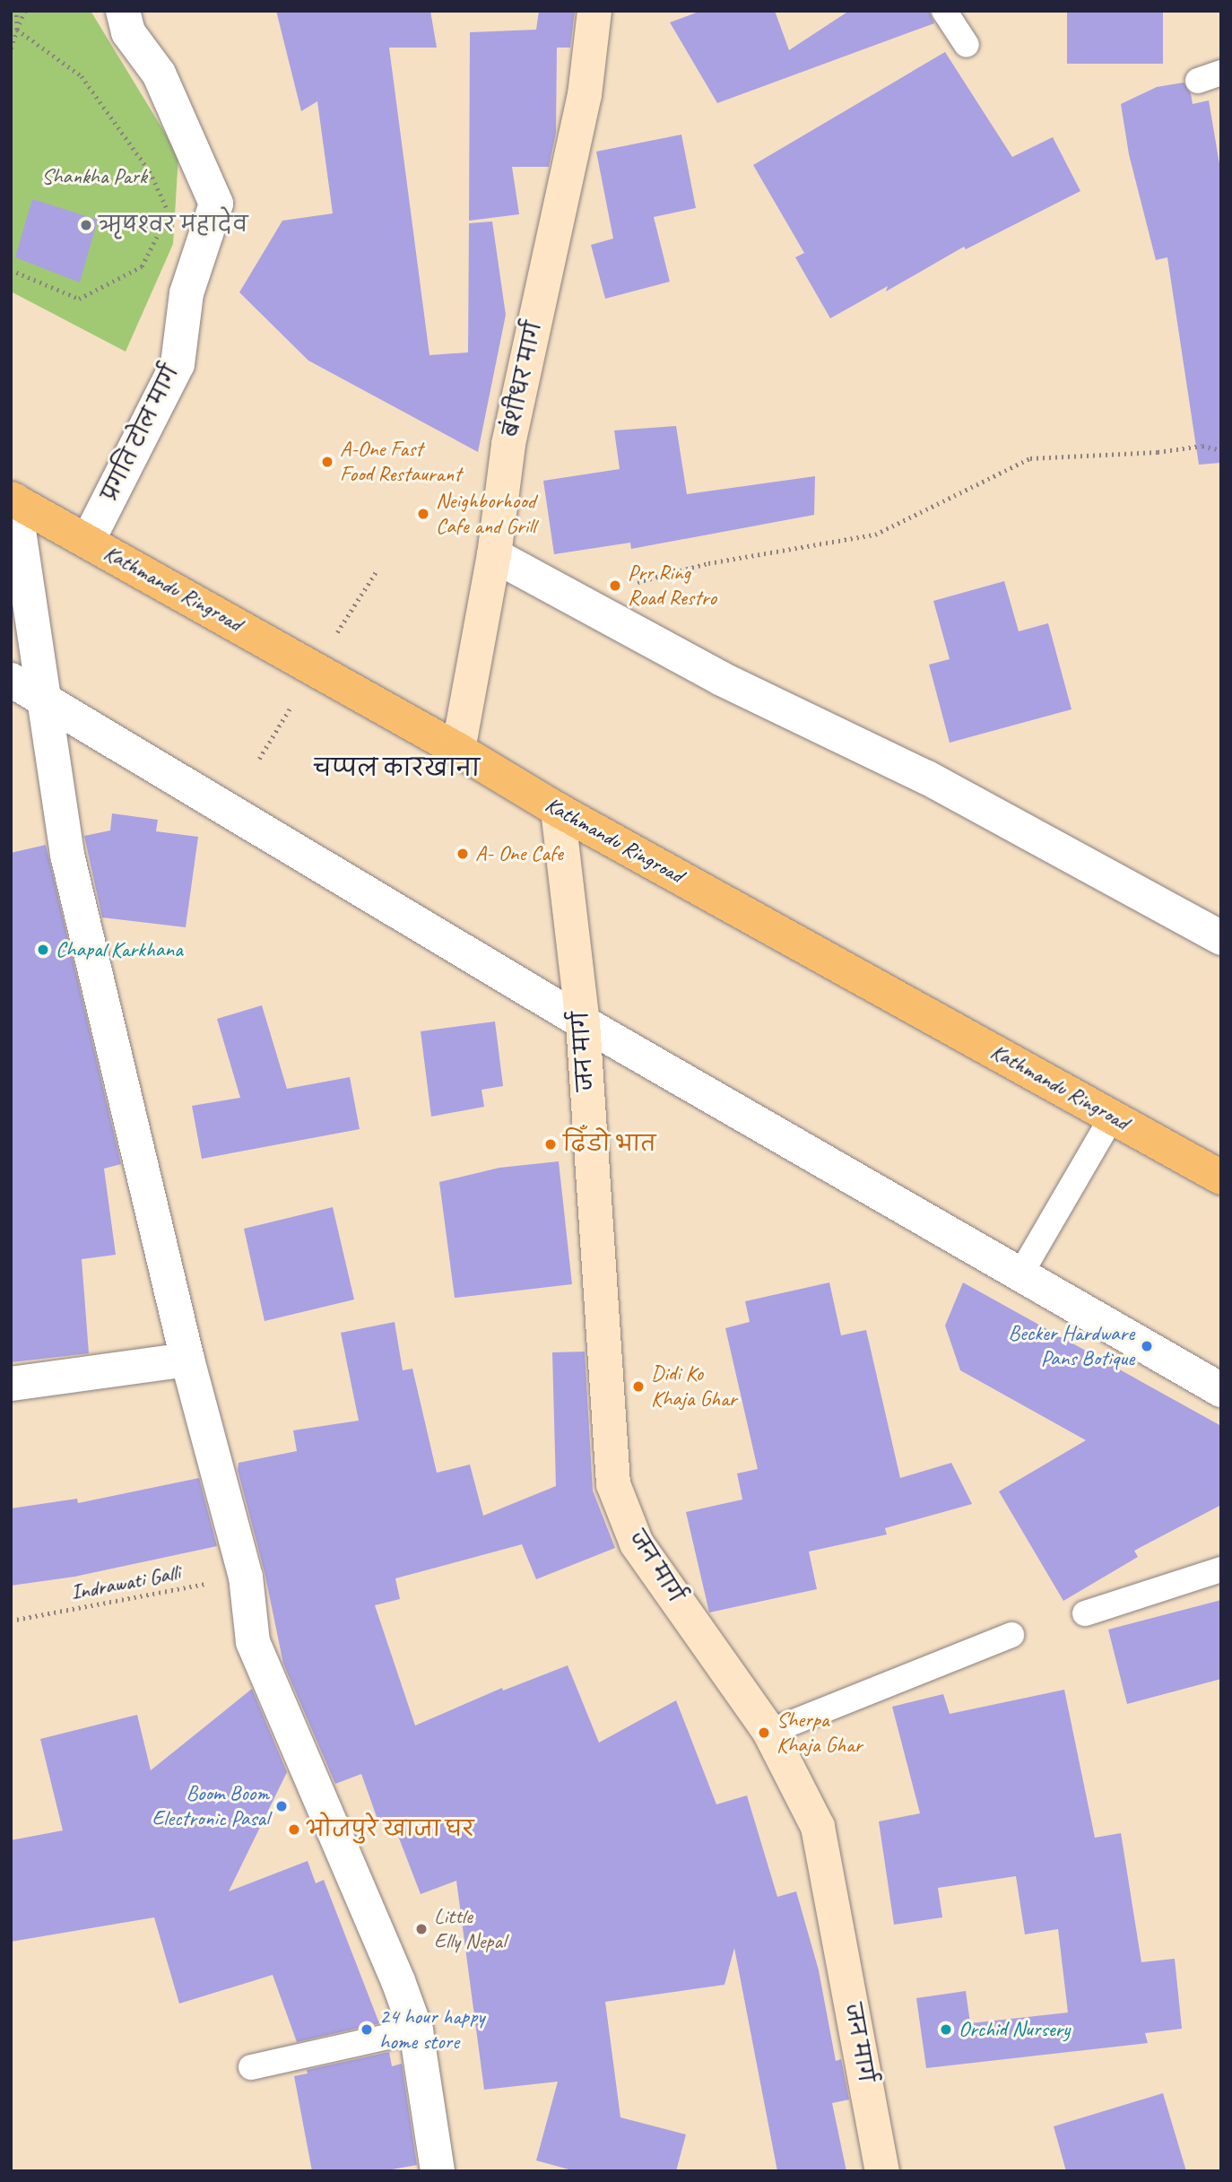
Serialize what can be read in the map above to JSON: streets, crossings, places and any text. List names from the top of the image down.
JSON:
{
  "streets": {
    "highway": ["Kathmandu Ringroad"],
    "street": ["बंशीधर मार्ग", "प्रगति टोल मार्ग", "जन मार्ग"],
    "path": ["Indrawati Galli"]
  },
  "crossings": [
    ["बंशीधर मार्ग", "Kathmandu Ringroad"],
    ["प्रगति टोल मार्ग", "Kathmandu Ringroad"],
    ["Kathmandu Ringroad", "जन मार्ग"]
  ],
  "districts": ["चप्पल कारखाना"],
  "parks": ["Shankha Park"],
  "places": [
    "ऋषश्वर महादेव",
    "A-One Fast Food Restaurant",
    "Neighborhood Cafe and Grill",
    "Prr Ring Road Restro",
    "A- One Cafe",
    "Chapal Karkhana",
    "ढिँडो भात",
    "Becker Hardware Pans Botique",
    "Didi Ko Khaja Ghar",
    "Sherpa Khaja Ghar",
    "Boom Boom Electronic Pasal",
    "भोजपुरे खाजा घर",
    "Little Elly Nepal",
    "24 hour happy home store",
    "Orchid Nursery"
  ]
}
